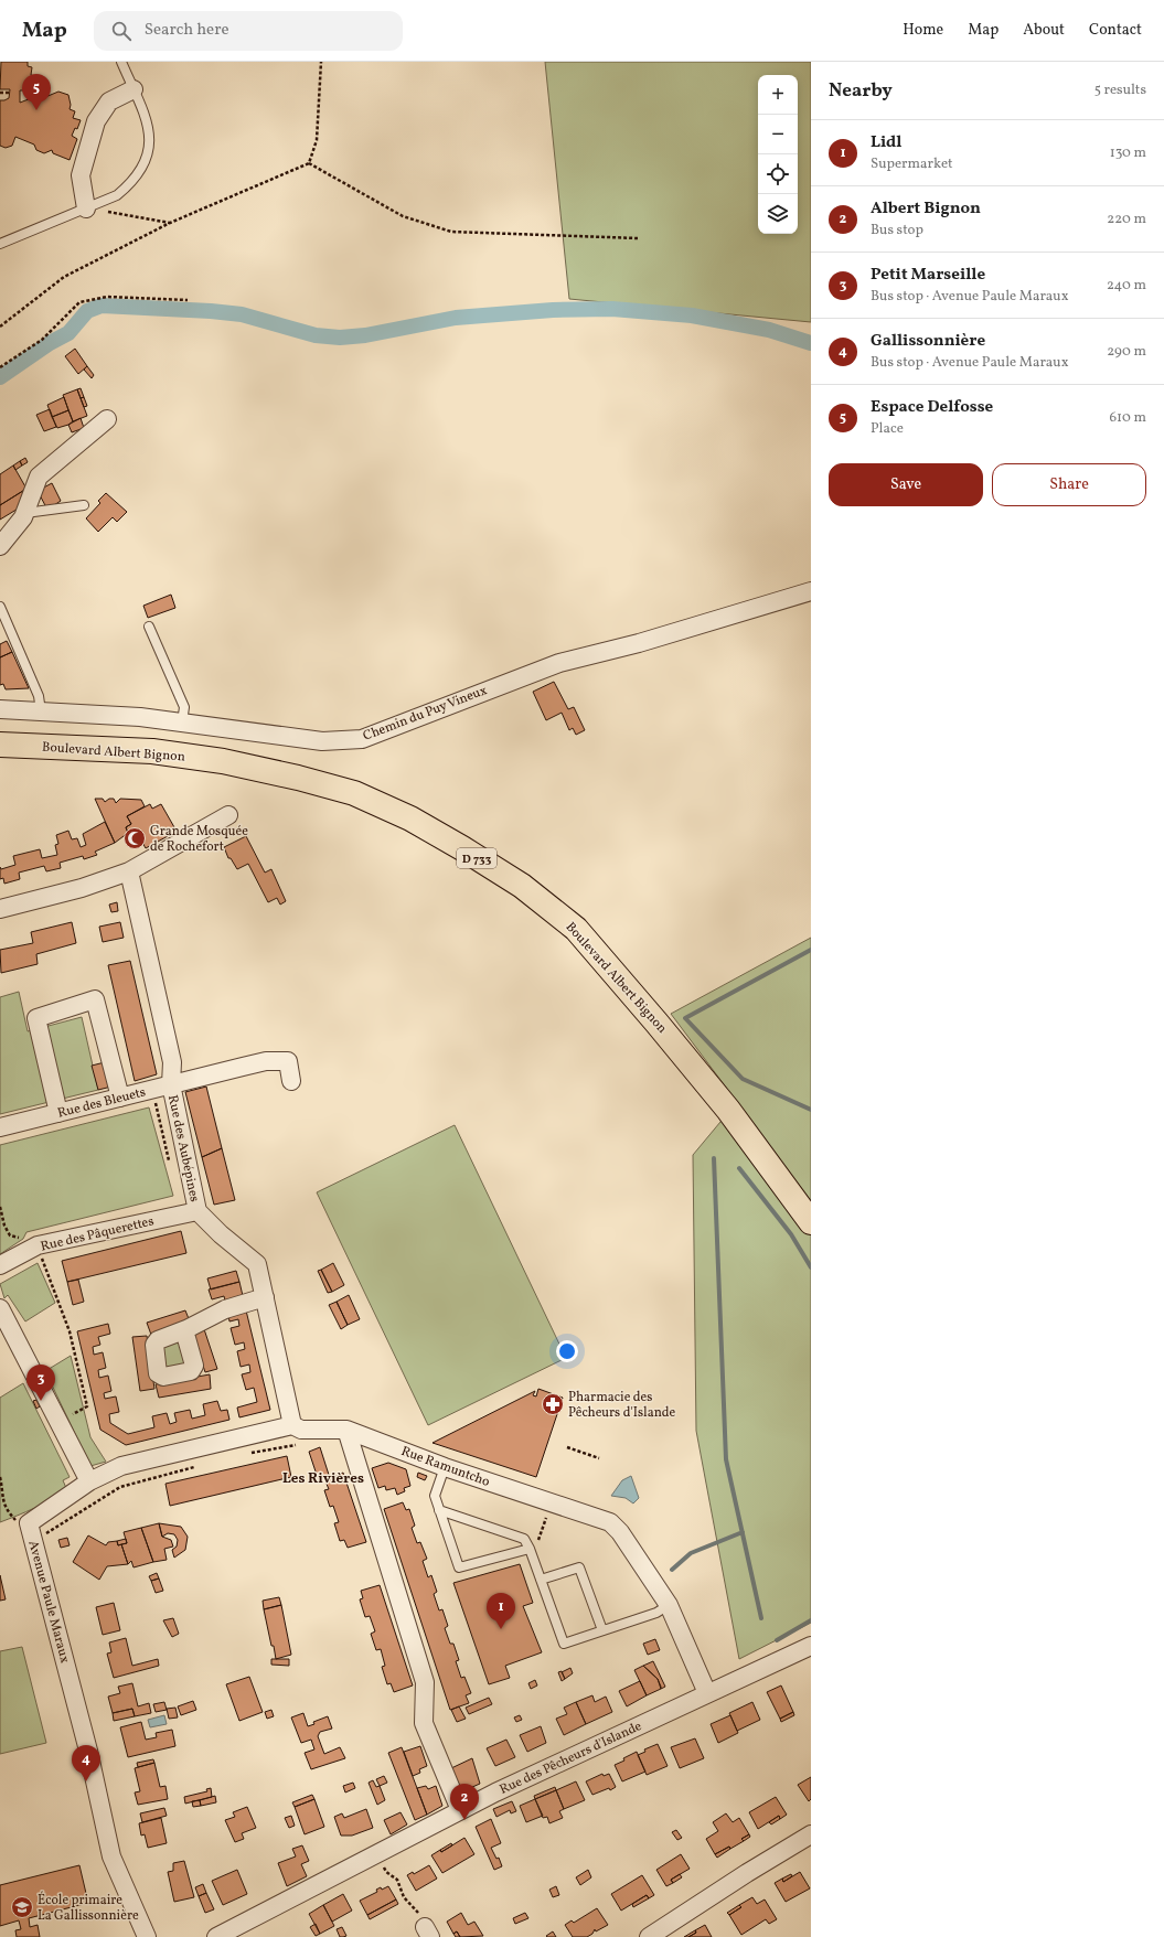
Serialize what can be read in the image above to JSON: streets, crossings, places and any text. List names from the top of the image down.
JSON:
{
  "streets": {
    "main road": ["Boulevard Albert Bignon", "D 733"],
    "street": [
      "Chemin du Puy Vineux",
      "Rue des Bleuets",
      "Rue des Aubépines",
      "Rue des Pâquerettes",
      "Rue Ramuntcho",
      "Avenue Paule Maraux",
      "Rue des Pêcheurs d'Islande"
    ]
  },
  "crossings": [
    ["Rue des Bleuets", "Rue des Aubépines"],
    ["Rue des Aubépines", "Rue des Pâquerettes"],
    ["Rue des Aubépines", "Rue Ramuntcho"],
    ["Rue Ramuntcho", "Avenue Paule Maraux"],
    ["Rue Ramuntcho", "Rue des Pêcheurs d'Islande"]
  ],
  "districts": ["Les Rivières"],
  "places": {
    "mosque": ["Grande Mosquée de Rochefort"],
    "pharmacy": ["Pharmacie des Pêcheurs d'Islande"],
    "school or university": ["École primaire La Gallissonnière"]
  },
  "page": {
    "header": "Map",
    "search": "Search here",
    "nav": [
      "Home",
      "Map",
      "About",
      "Contact"
    ],
    "heading": ["Nearby", "5 results"],
    "pins": [
      "5",
      "3",
      "1",
      "4",
      "2"
    ],
    "map_buttons": ["+", "−"],
    "list": [
      {
        "mark": "1",
        "name": "Lidl",
        "note": "Supermarket",
        "value": "130 m"
      },
      {
        "mark": "2",
        "name": "Albert Bignon",
        "note": "Bus stop",
        "value": "220 m"
      },
      {
        "mark": "3",
        "name": "Petit Marseille",
        "note": "Bus stop · Avenue Paule Maraux",
        "value": "240 m"
      },
      {
        "mark": "4",
        "name": "Gallissonnière",
        "note": "Bus stop · Avenue Paule Maraux",
        "value": "290 m"
      },
      {
        "mark": "5",
        "name": "Espace Delfosse",
        "note": "Place",
        "value": "610 m"
      }
    ],
    "buttons": ["Save", "Share"]
  }
}
